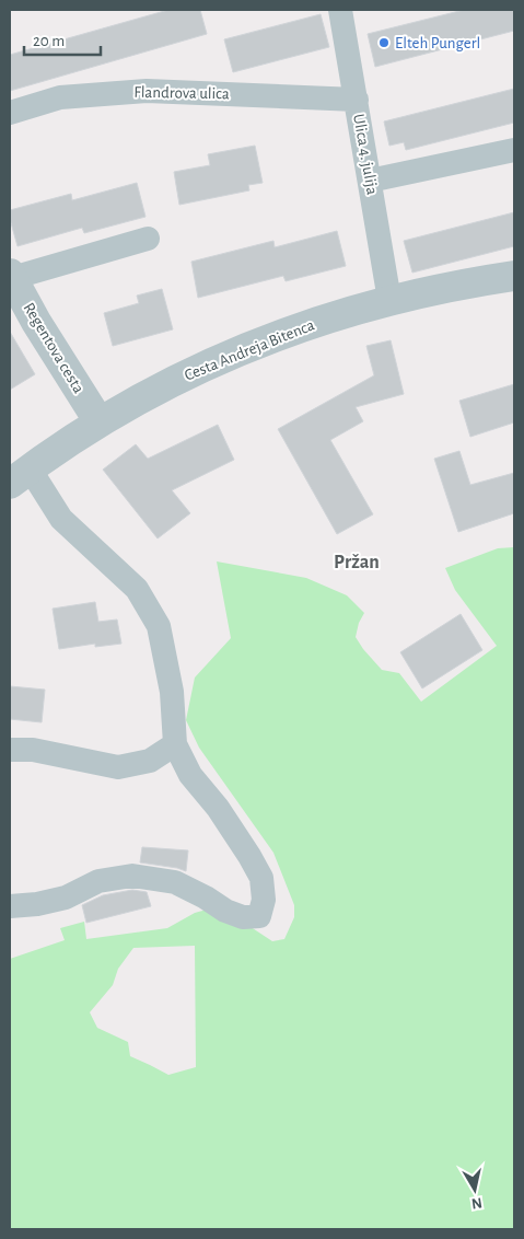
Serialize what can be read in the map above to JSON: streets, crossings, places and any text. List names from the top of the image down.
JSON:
{
  "streets": {
    "street": [
      "Flandrova ulica",
      "Ulica 4. julija",
      "Regentova cesta",
      "Cesta Andreja Bitenca"
    ]
  },
  "crossings": [
    ["Flandrova ulica", "Ulica 4. julija"],
    ["Ulica 4. julija", "Cesta Andreja Bitenca"],
    ["Regentova cesta", "Cesta Andreja Bitenca"]
  ],
  "districts": ["Pržan"],
  "places": ["Elteh Pungerl"],
  "scale_bar": "20 m",
  "north": "bottom"
}
